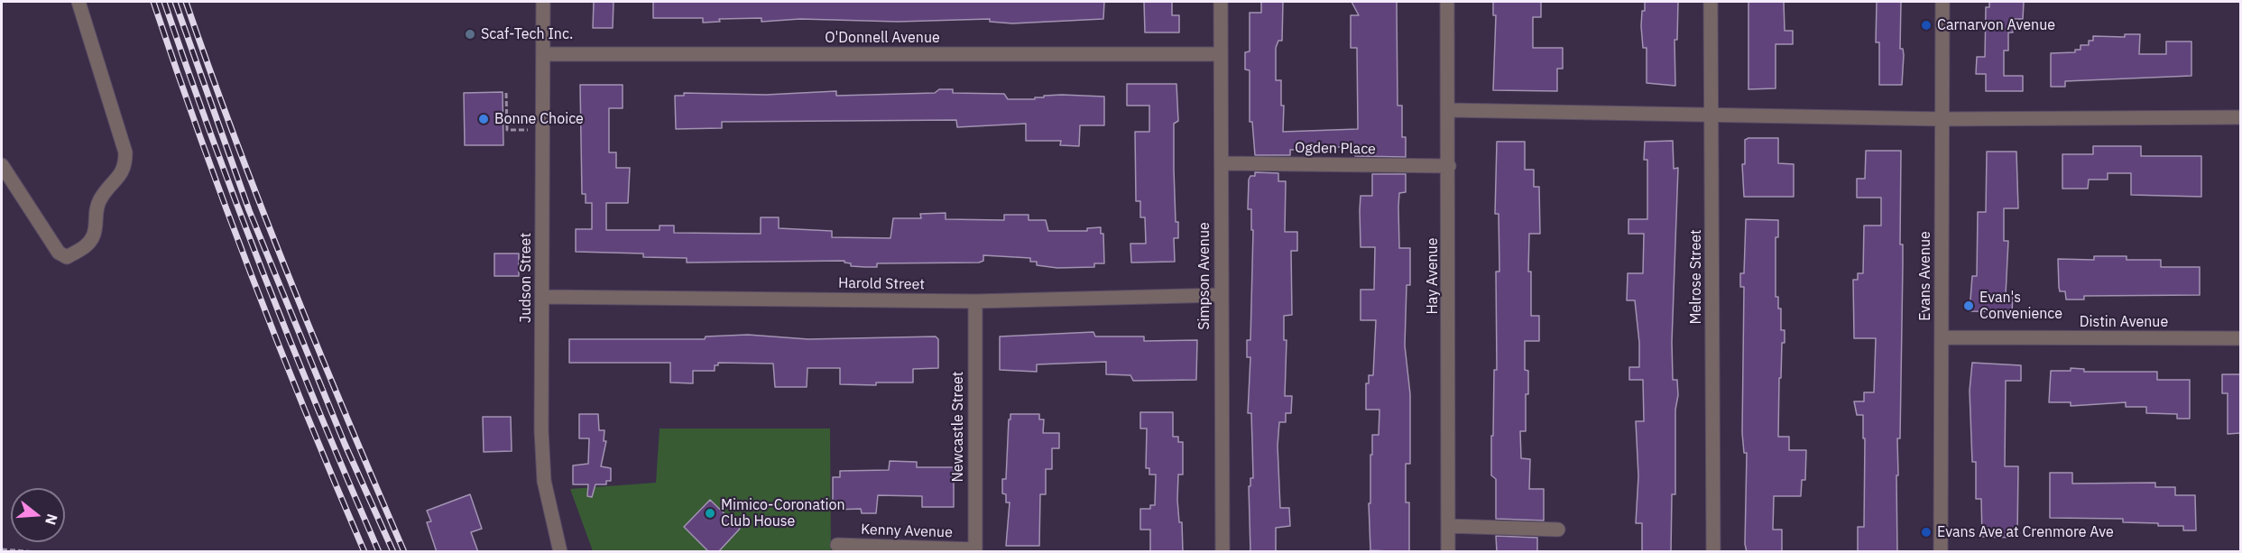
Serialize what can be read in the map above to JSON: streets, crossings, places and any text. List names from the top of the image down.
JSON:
{
  "streets": {
    "street": [
      "O'Donnell Avenue",
      "Ogden Place",
      "Simpson Avenue",
      "Hay Avenue",
      "Evans Avenue",
      "Melrose Street",
      "Judson Street",
      "Harold Street",
      "Distin Avenue",
      "Newcastle Street",
      "Kenny Avenue"
    ]
  },
  "crossings": [
    ["O'Donnell Avenue", "Simpson Avenue"],
    ["O'Donnell Avenue", "Judson Street"],
    ["Ogden Place", "Simpson Avenue"],
    ["Ogden Place", "Hay Avenue"],
    ["Simpson Avenue", "Harold Street"],
    ["Evans Avenue", "Distin Avenue"],
    ["Judson Street", "Harold Street"],
    ["Harold Street", "Newcastle Street"],
    ["Newcastle Street", "Kenny Avenue"]
  ],
  "places": [
    "Carnarvon Avenue",
    "Scaf-Tech Inc.",
    "Bonne Choice",
    "Evan's Convenience",
    "Mimico-Coronation Club House",
    "Evans Ave at Crenmore Ave"
  ],
  "north": "right"
}
